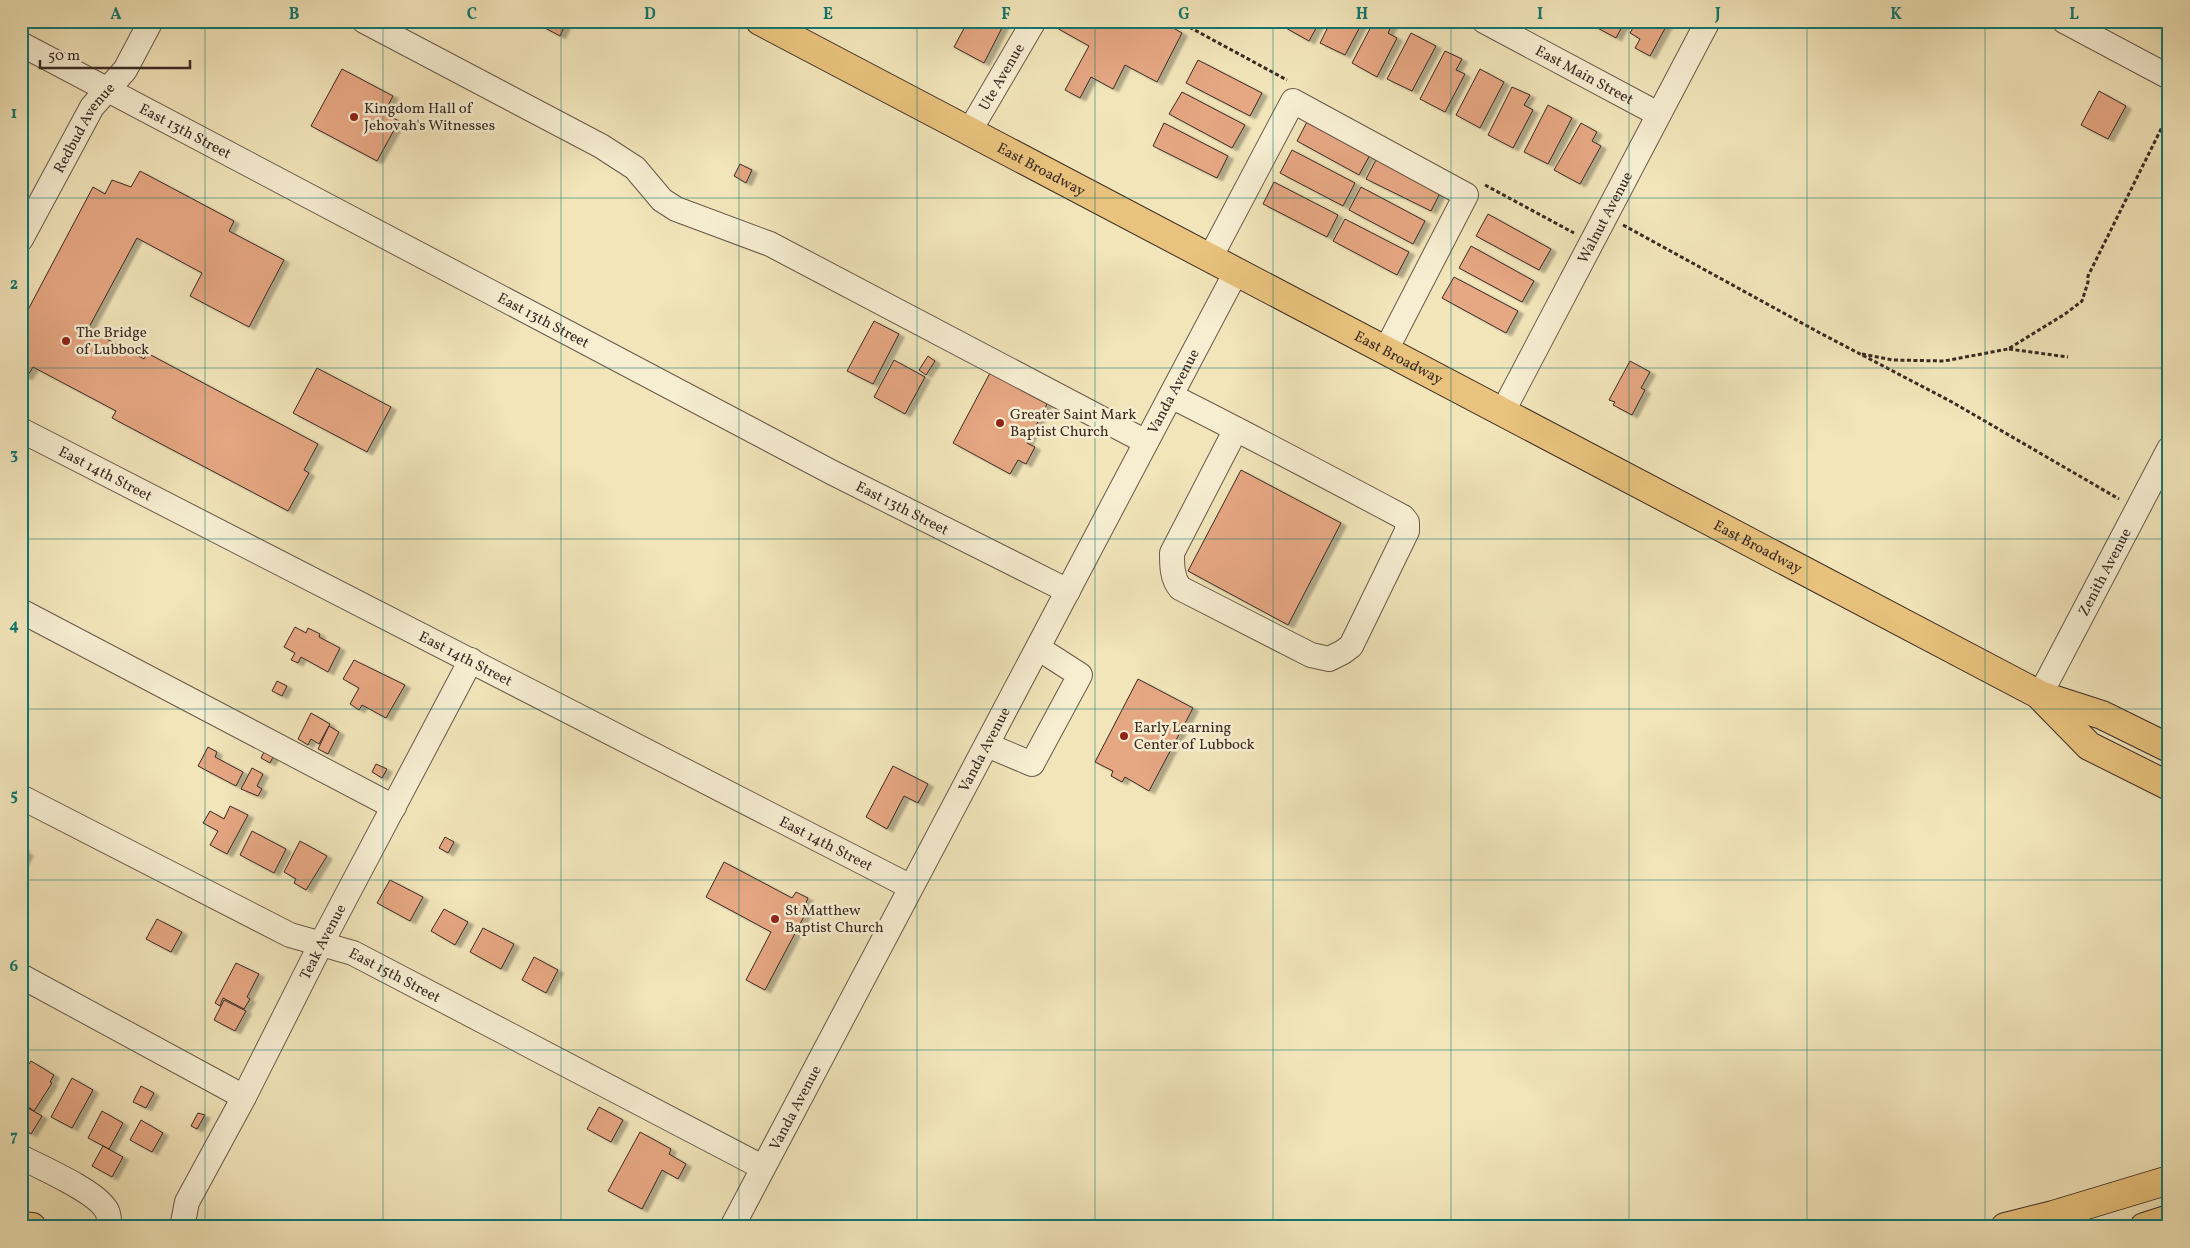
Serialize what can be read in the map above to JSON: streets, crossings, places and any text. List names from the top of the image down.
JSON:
{
  "streets": {
    "main road": ["East Broadway"],
    "street": [
      "East Main Street",
      "Ute Avenue",
      "Redbud Avenue",
      "East 13th Street",
      "Walnut Avenue",
      "Vanda Avenue",
      "East 14th Street",
      "Zenith Avenue",
      "Teak Avenue",
      "East 15th Street"
    ]
  },
  "crossings": [
    ["East Main Street", "Walnut Avenue"],
    ["Ute Avenue", "East Broadway"],
    ["Redbud Avenue", "East 13th Street"],
    ["East 13th Street", "Vanda Avenue"],
    ["East Broadway", "Walnut Avenue"],
    ["East Broadway", "Vanda Avenue"],
    ["East Broadway", "Zenith Avenue"],
    ["Vanda Avenue", "East 14th Street"],
    ["Vanda Avenue", "East 15th Street"],
    ["East 14th Street", "Teak Avenue"],
    ["Teak Avenue", "East 15th Street"]
  ],
  "places": [
    "Kingdom Hall of Jehovah's Witnesses",
    "The Bridge of Lubbock",
    "Greater Saint Mark Baptist Church",
    "Early Learning Center of Lubbock",
    "St Matthew Baptist Church"
  ],
  "scale_bar": "50 m",
  "grid": {
    "columns": [
      "A",
      "B",
      "C",
      "D",
      "E",
      "F",
      "G",
      "H",
      "I",
      "J",
      "K",
      "L"
    ],
    "rows": [
      "1",
      "2",
      "3",
      "4",
      "5",
      "6",
      "7"
    ]
  }
}
